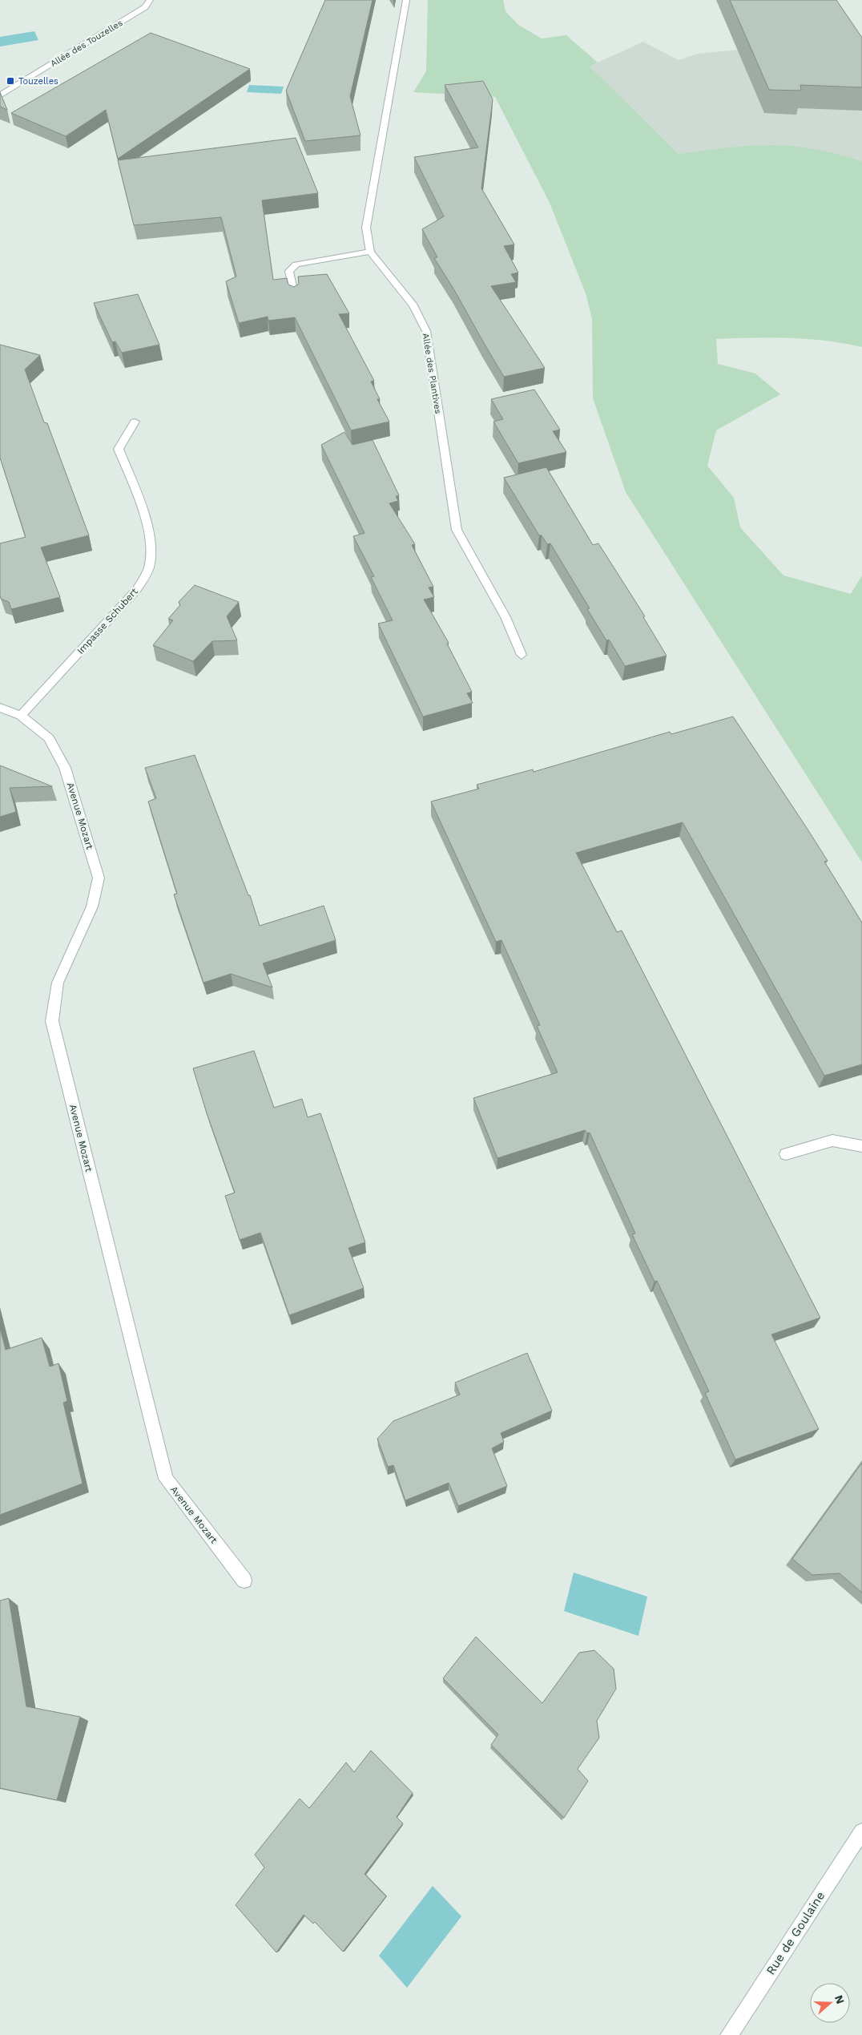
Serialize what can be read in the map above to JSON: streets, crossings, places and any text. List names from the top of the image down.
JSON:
{
  "streets": {
    "street": [
      "Allée des Touzelles",
      "Allée des Plantives",
      "Impasse Schubert",
      "Avenue Mozart",
      "Rue de Goulaine"
    ]
  },
  "crossings": [
    ["Impasse Schubert", "Avenue Mozart"]
  ],
  "places": {
    "transit": ["Touzelles"]
  },
  "north": "right"
}
